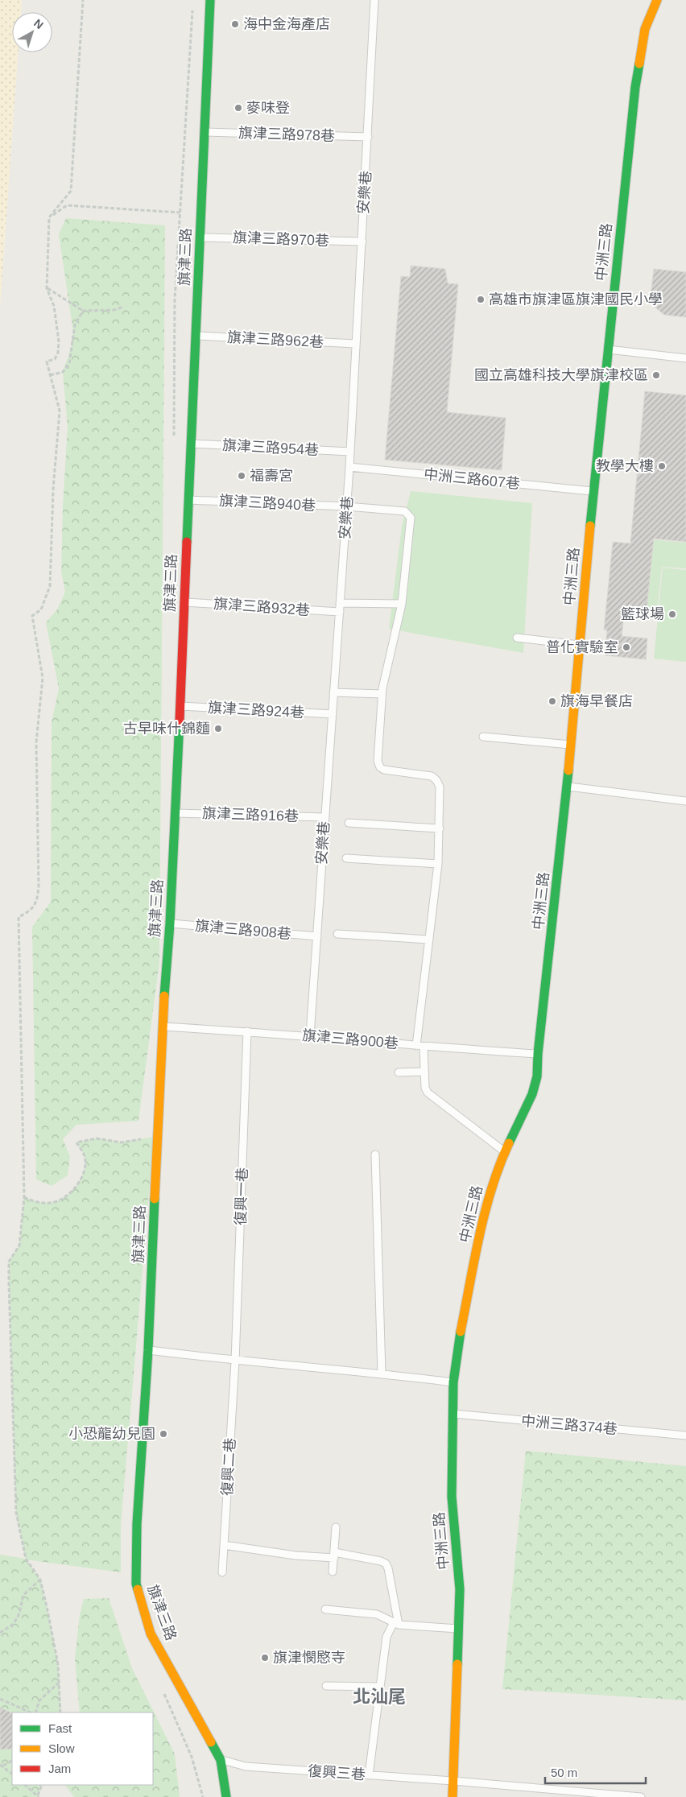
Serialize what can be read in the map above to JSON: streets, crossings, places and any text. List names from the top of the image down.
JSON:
{
  "streets": {
    "street": ["中洲三路", "旗津三路"],
    "lane": [
      "旗津三路978巷",
      "安樂巷",
      "旗津三路970巷",
      "旗津三路962巷",
      "旗津三路954巷",
      "中洲三路607巷",
      "旗津三路940巷",
      "旗津三路932巷",
      "旗津三路924巷",
      "旗津三路916巷",
      "旗津三路908巷",
      "旗津三路900巷",
      "復興一巷",
      "中洲三路374巷",
      "復興二巷",
      "復興三巷"
    ]
  },
  "crossings": [
    ["旗津三路978巷", "安樂巷"],
    ["旗津三路978巷", "旗津三路"],
    ["安樂巷", "旗津三路970巷"],
    ["安樂巷", "旗津三路962巷"],
    ["安樂巷", "旗津三路954巷"],
    ["安樂巷", "中洲三路607巷"],
    ["安樂巷", "旗津三路940巷"],
    ["安樂巷", "旗津三路932巷"],
    ["安樂巷", "旗津三路924巷"],
    ["安樂巷", "旗津三路916巷"],
    ["安樂巷", "旗津三路908巷"],
    ["安樂巷", "旗津三路900巷"],
    ["旗津三路970巷", "旗津三路"],
    ["中洲三路", "中洲三路607巷"],
    ["中洲三路", "旗津三路900巷"],
    ["中洲三路", "中洲三路374巷"],
    ["中洲三路", "復興三巷"],
    ["旗津三路", "旗津三路962巷"],
    ["旗津三路", "旗津三路954巷"],
    ["旗津三路", "旗津三路940巷"],
    ["旗津三路", "旗津三路932巷"],
    ["旗津三路", "旗津三路924巷"],
    ["旗津三路", "旗津三路916巷"],
    ["旗津三路", "旗津三路908巷"],
    ["旗津三路", "旗津三路900巷"],
    ["旗津三路", "復興三巷"],
    ["旗津三路900巷", "復興一巷"],
    ["復興一巷", "復興二巷"]
  ],
  "districts": ["北汕尾"],
  "places": [
    "海中金海產店",
    "麥味登",
    "高雄市旗津區旗津國民小學",
    "國立高雄科技大學旗津校區",
    "教學大樓",
    "福壽宮",
    "籃球場",
    "普化實驗室",
    "旗海早餐店",
    "古早味什錦麵",
    "小恐龍幼兒園",
    "旗津憫愍寺"
  ],
  "legend": ["Fast", "Slow", "Jam"],
  "scale_bar": "50 m",
  "north": "top right"
}
